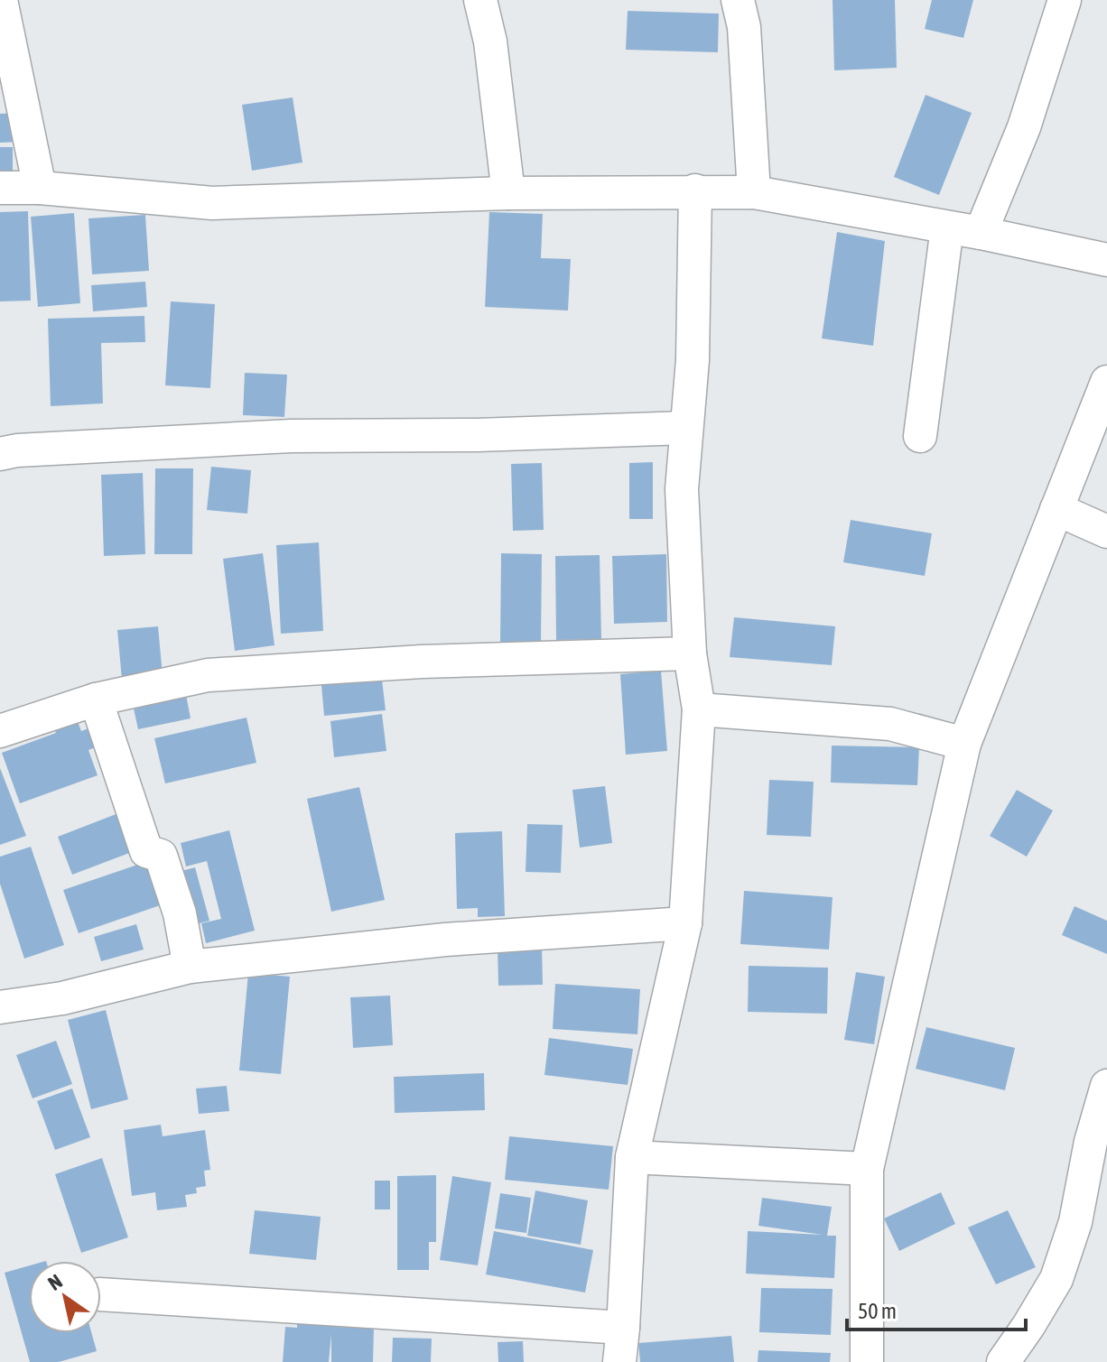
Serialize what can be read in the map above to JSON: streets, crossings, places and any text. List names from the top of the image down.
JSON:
{
  "scale_bar": "50 m",
  "north": "top left"
}
